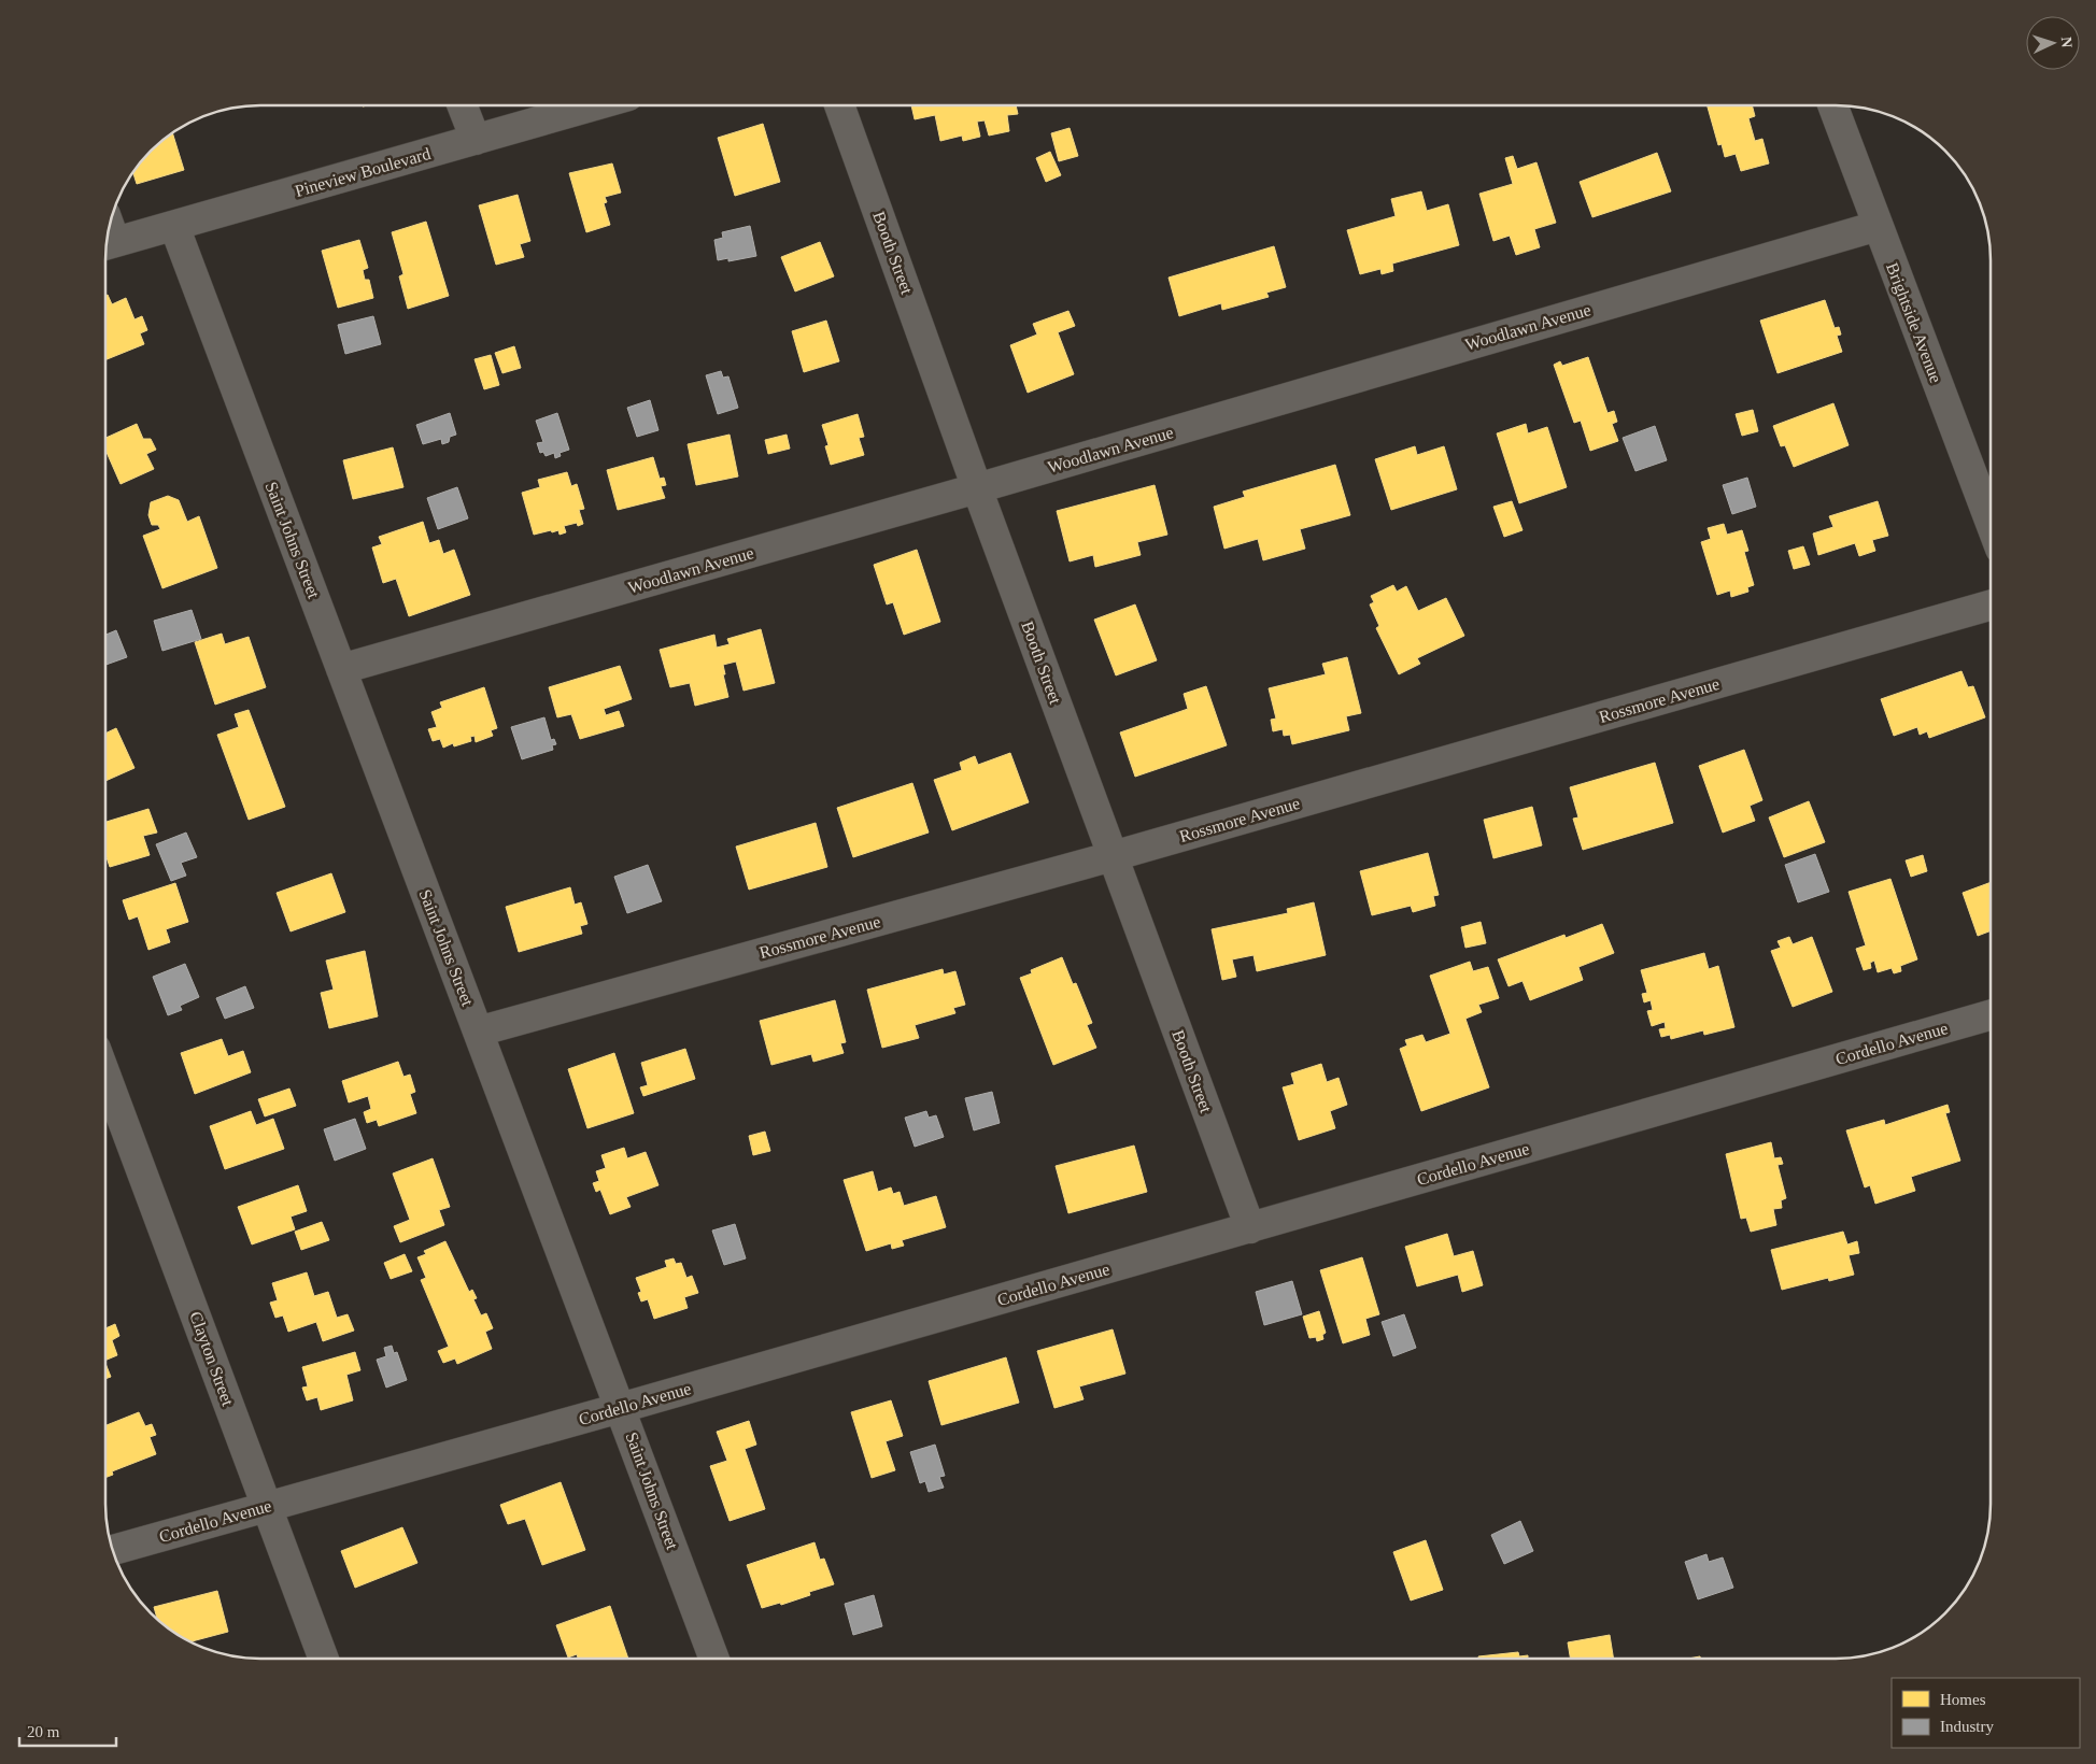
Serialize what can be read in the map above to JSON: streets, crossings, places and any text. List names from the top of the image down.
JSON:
{
  "streets": {
    "street": [
      "Pineview Boulevard",
      "Booth Street",
      "Brightside Avenue",
      "Woodlawn Avenue",
      "Saint Johns Street",
      "Rossmore Avenue",
      "Cordello Avenue",
      "Clayton Street"
    ]
  },
  "crossings": [
    ["Pineview Boulevard", "Saint Johns Street"],
    ["Booth Street", "Woodlawn Avenue"],
    ["Booth Street", "Rossmore Avenue"],
    ["Booth Street", "Cordello Avenue"],
    ["Brightside Avenue", "Woodlawn Avenue"],
    ["Woodlawn Avenue", "Saint Johns Street"],
    ["Saint Johns Street", "Rossmore Avenue"],
    ["Saint Johns Street", "Cordello Avenue"],
    ["Cordello Avenue", "Clayton Street"]
  ],
  "legend": ["Homes", "Industry"],
  "scale_bar": "20 m",
  "north": "right"
}
